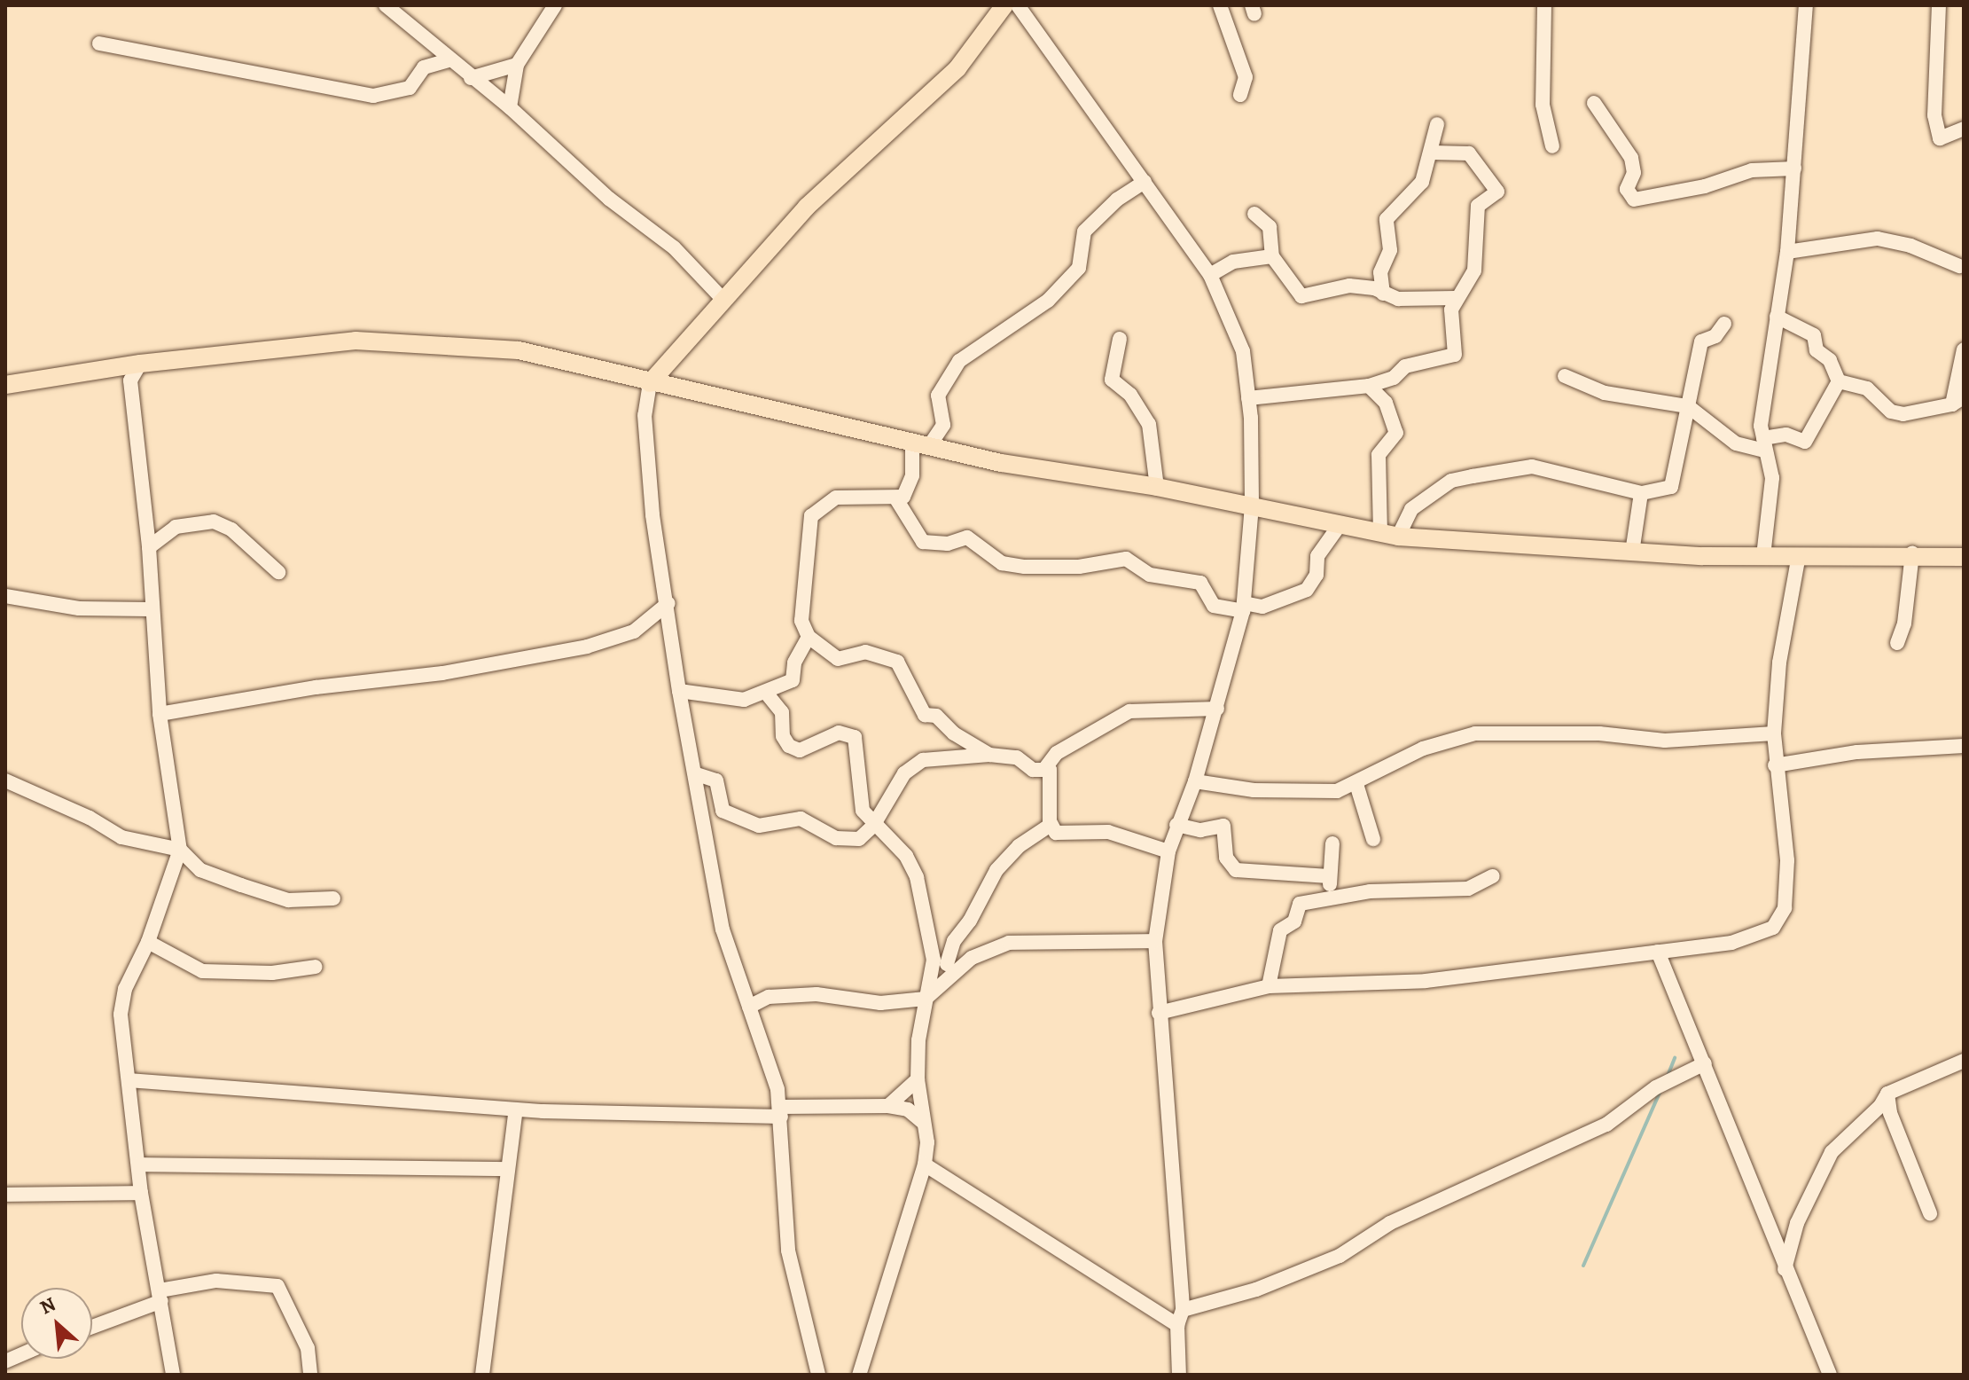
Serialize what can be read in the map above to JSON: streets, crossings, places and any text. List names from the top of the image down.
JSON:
{
  "north": "top left"
}
